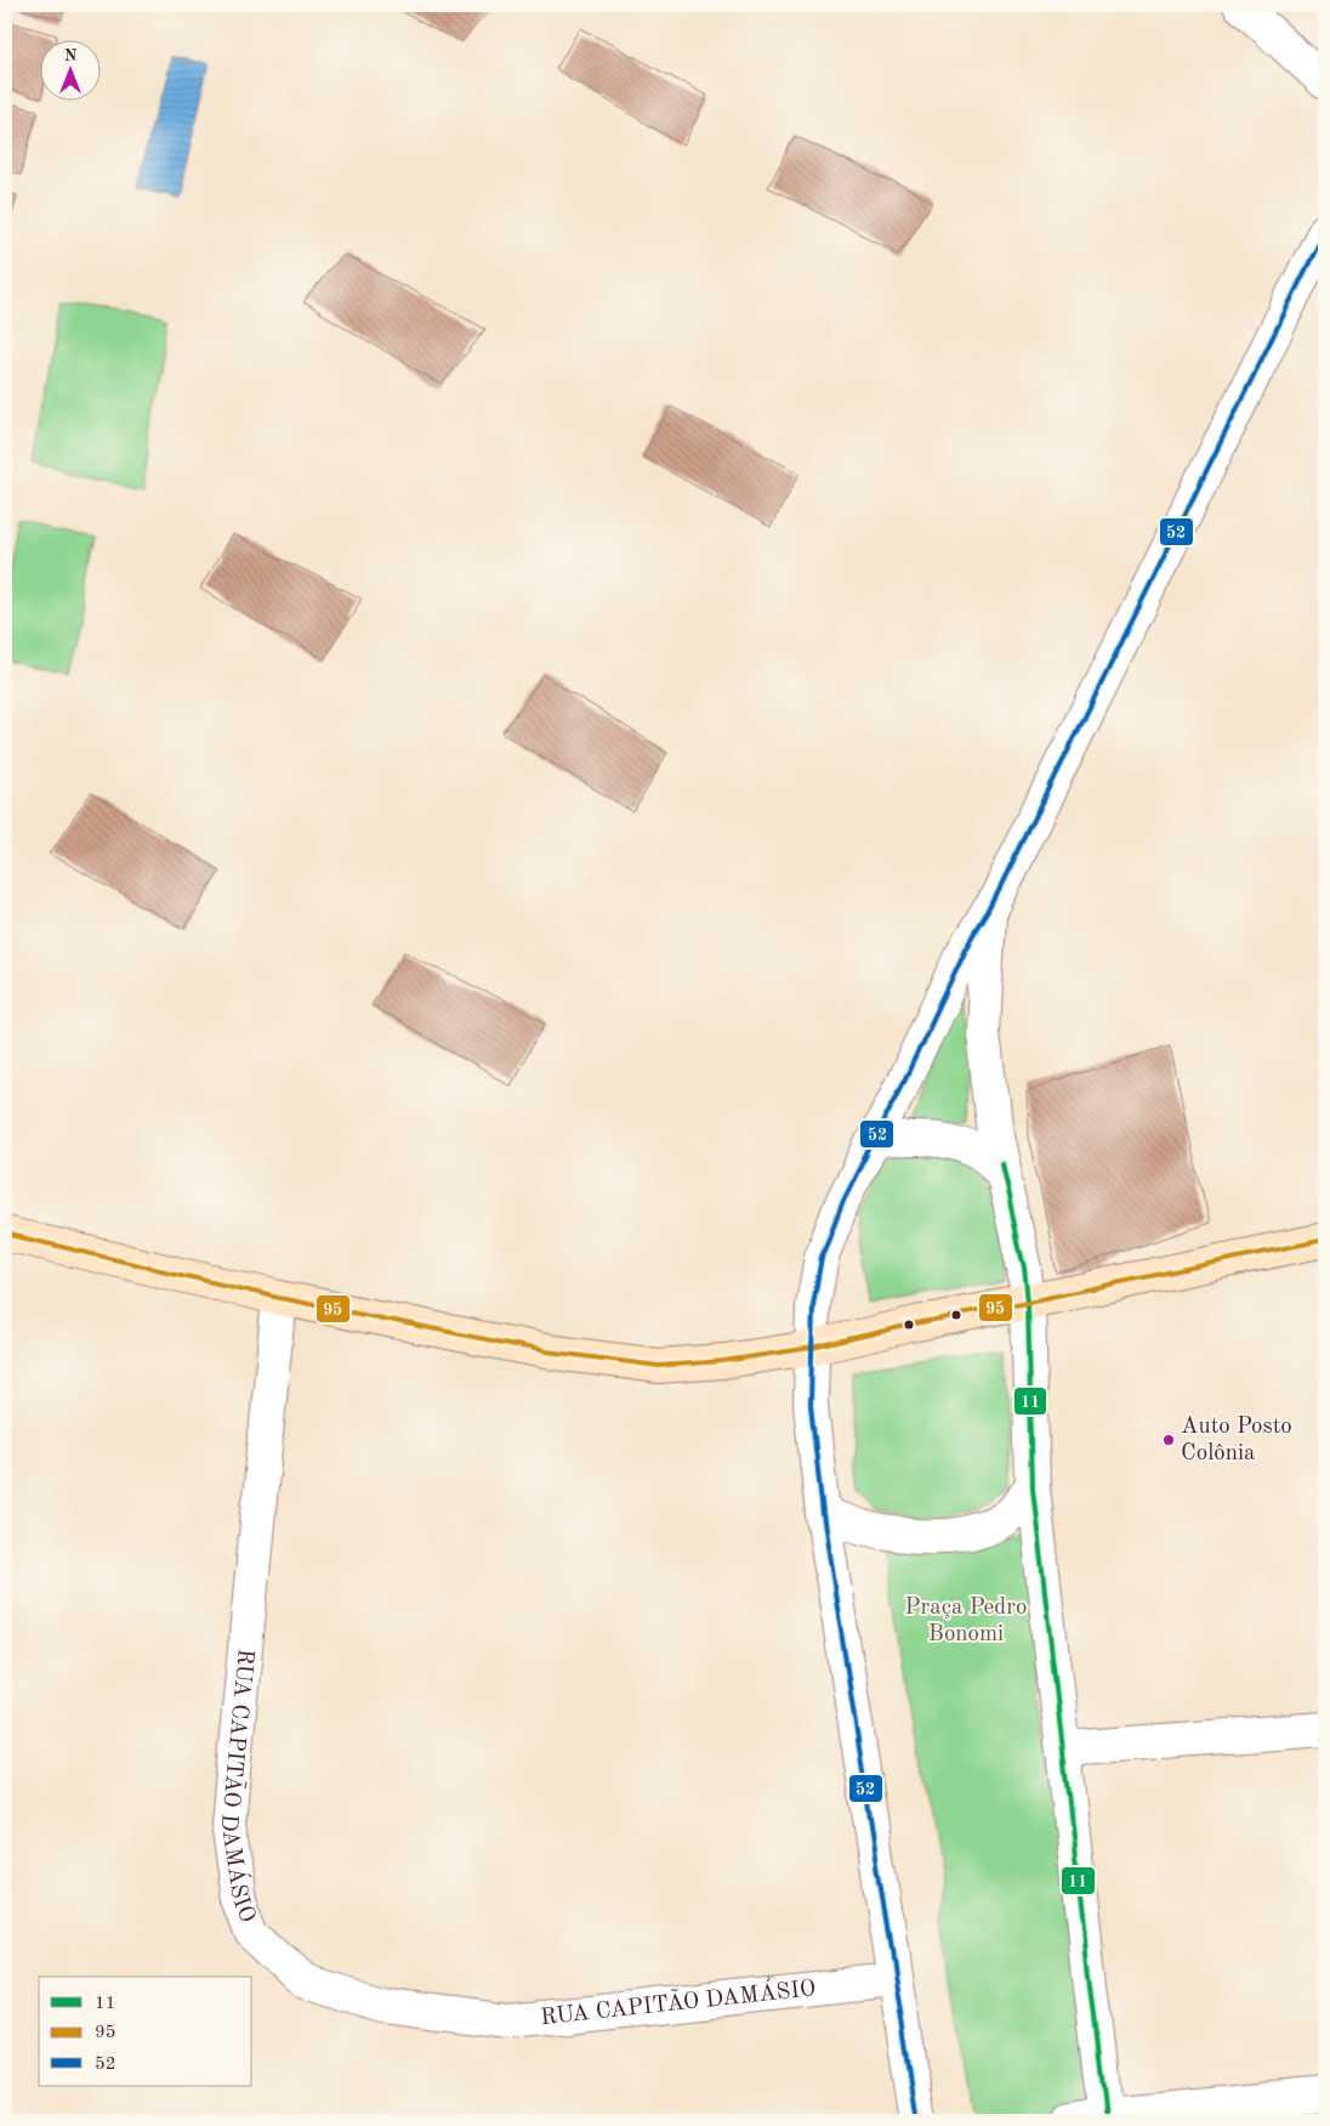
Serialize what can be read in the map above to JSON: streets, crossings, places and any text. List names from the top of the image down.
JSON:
{
  "streets": {
    "street": ["RUA CAPITÃO DAMÁSIO"]
  },
  "parks": ["Praça Pedro Bonomi"],
  "places": ["Auto Posto Colônia"],
  "lines": ["transit line 52", "transit line 11", "transit line 95"],
  "legend": ["11", "95", "52"],
  "north": "top"
}
